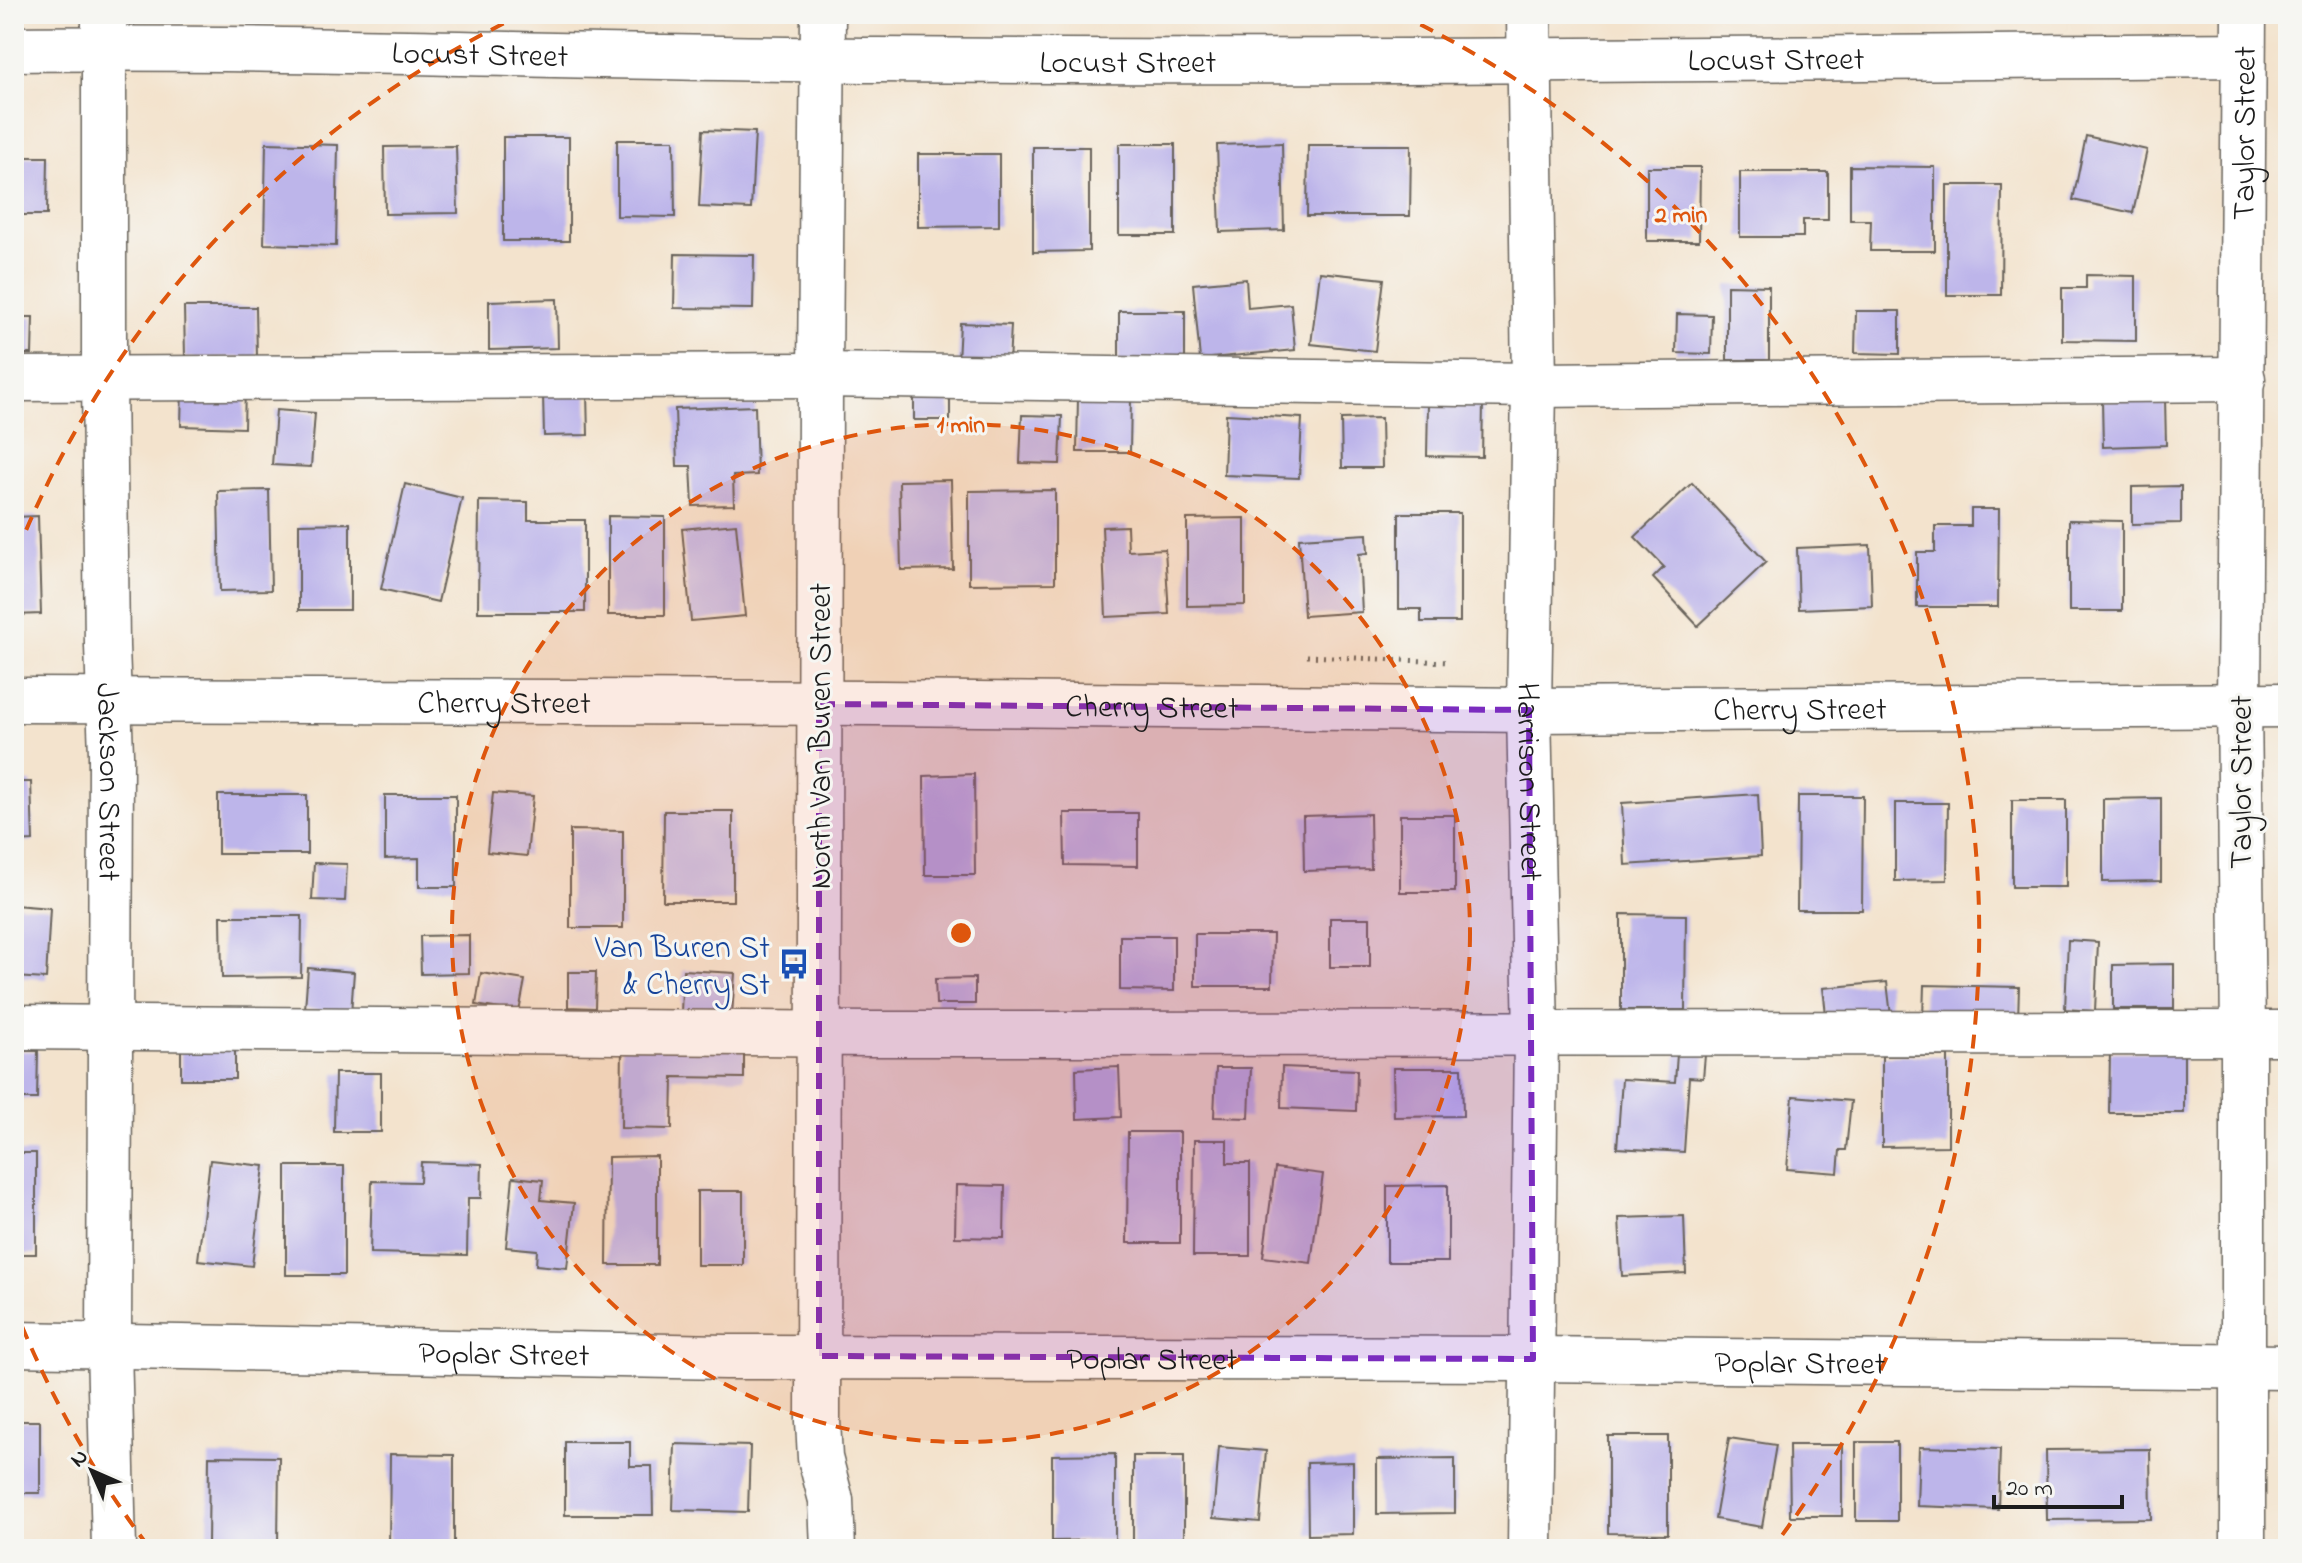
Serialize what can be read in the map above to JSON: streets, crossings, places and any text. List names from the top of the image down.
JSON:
{
  "streets": {
    "street": [
      "Locust Street",
      "Taylor Street",
      "Cherry Street",
      "North Van Buren Street",
      "Harrison Street",
      "Jackson Street",
      "Poplar Street"
    ]
  },
  "crossings": [
    ["Locust Street", "Taylor Street"],
    ["Locust Street", "North Van Buren Street"],
    ["Locust Street", "Harrison Street"],
    ["Locust Street", "Jackson Street"],
    ["Taylor Street", "Cherry Street"],
    ["Taylor Street", "Poplar Street"],
    ["Cherry Street", "North Van Buren Street"],
    ["Cherry Street", "Harrison Street"],
    ["Cherry Street", "Jackson Street"],
    ["North Van Buren Street", "Poplar Street"],
    ["Harrison Street", "Poplar Street"],
    ["Jackson Street", "Poplar Street"]
  ],
  "places": {
    "bus stop": ["Van Buren St & Cherry St"]
  },
  "scale_bar": "20 m",
  "north": "top left",
  "rings": ["2 min", "1 min"]
}
